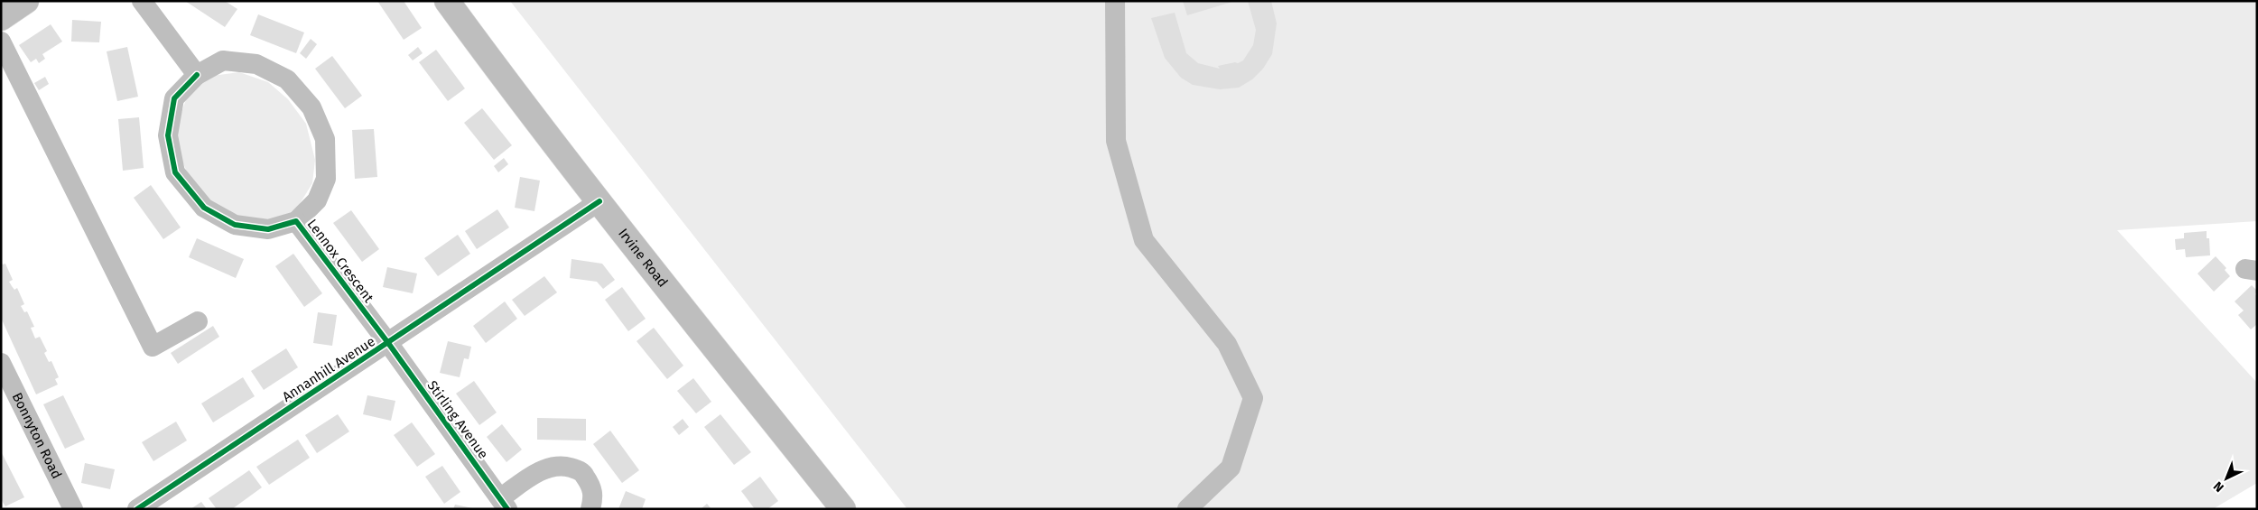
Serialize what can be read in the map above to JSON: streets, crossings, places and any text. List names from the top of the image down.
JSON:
{
  "streets": {
    "main road": ["Irvine Road"],
    "street": [
      "Lennox Crescent",
      "Annanhill Avenue",
      "Stirling Avenue",
      "Bonnyton Road"
    ]
  },
  "crossings": [
    ["Irvine Road", "Annanhill Avenue"],
    ["Lennox Crescent", "Annanhill Avenue"],
    ["Lennox Crescent", "Stirling Avenue"],
    ["Annanhill Avenue", "Stirling Avenue"]
  ],
  "north": "bottom left"
}
